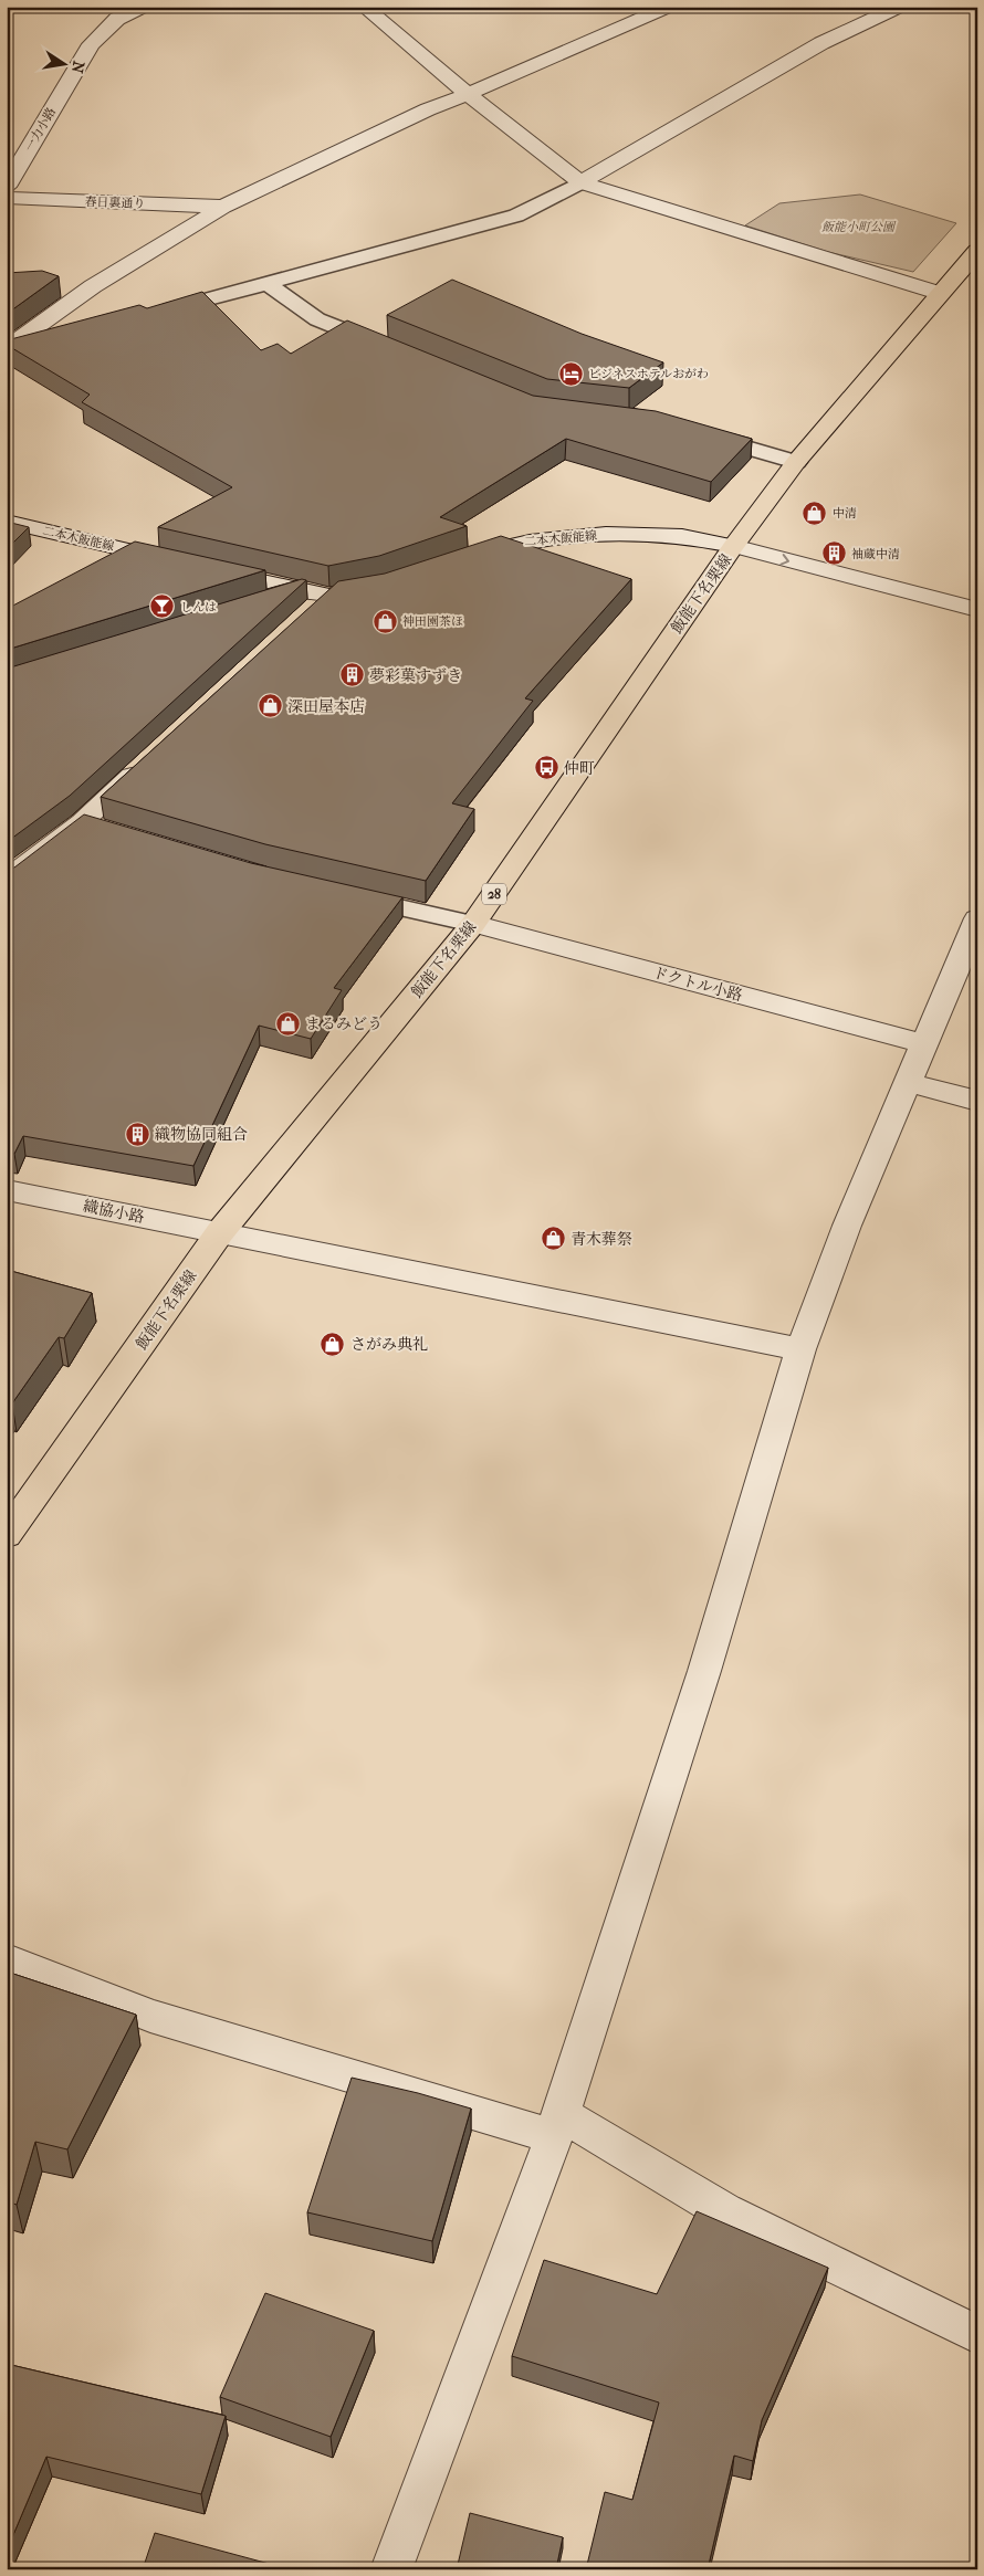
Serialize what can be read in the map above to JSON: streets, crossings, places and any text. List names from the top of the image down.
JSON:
{
  "streets": {
    "main road": ["飯能下名栗線", "28"],
    "street": [
      "一力小路",
      "春日裏通り",
      "二本木飯能線",
      "ドクトル小路",
      "織協小路"
    ]
  },
  "crossings": [
    ["二本木飯能線", "飯能下名栗線"],
    ["飯能下名栗線", "ドクトル小路"],
    ["飯能下名栗線", "織協小路"]
  ],
  "parks": ["飯能小町公園"],
  "places": {
    "hotel": ["ビジネスホテルおがわ"],
    "shop": [
      "中清",
      "神田園茶ほ",
      "深田屋本店",
      "まるみどう",
      "青木葬祭",
      "さがみ典礼"
    ],
    "building": ["袖蔵中清", "夢彩菓すずき", "織物協同組合"],
    "bar": ["しんは"],
    "bus stop": ["仲町"]
  },
  "north": "right"
}
